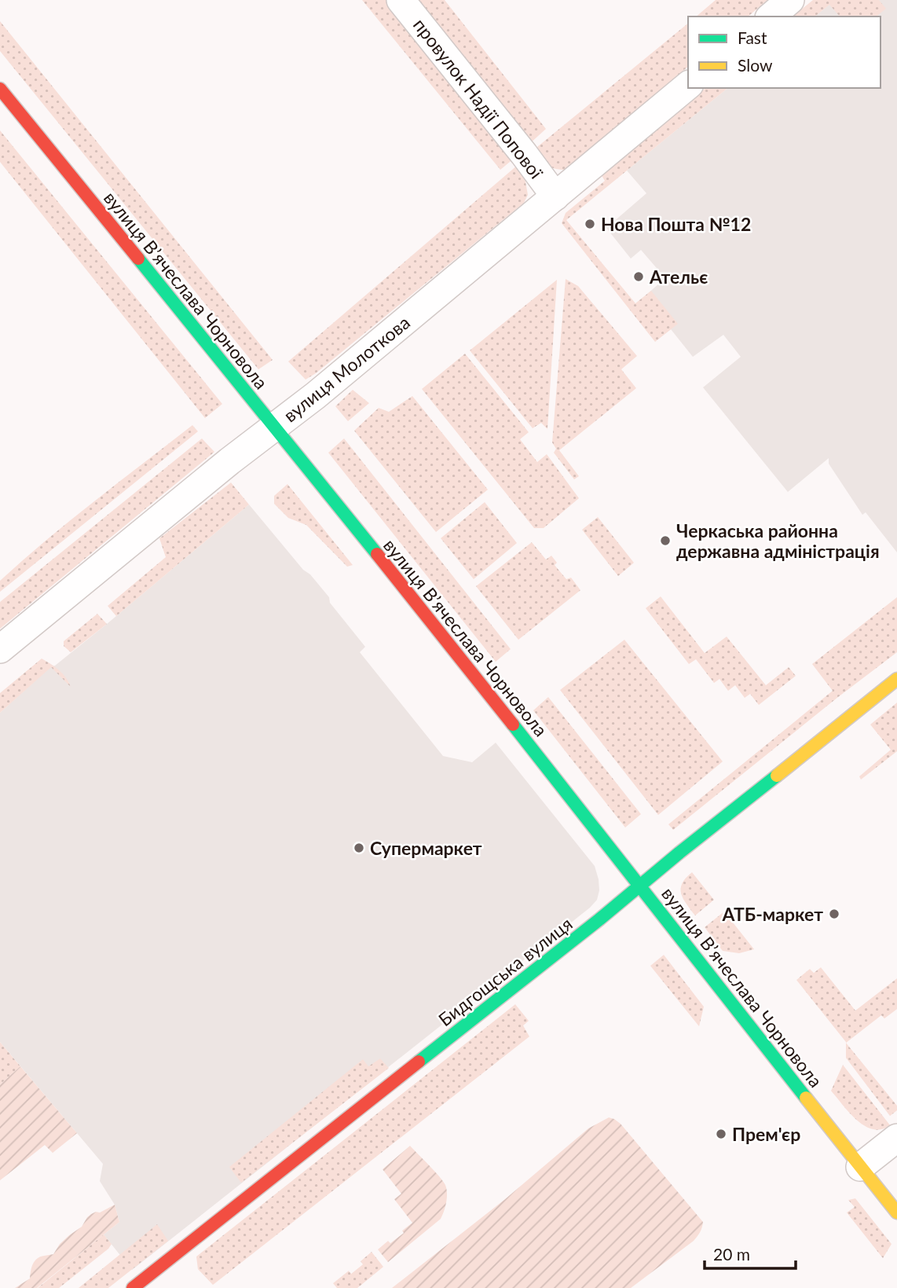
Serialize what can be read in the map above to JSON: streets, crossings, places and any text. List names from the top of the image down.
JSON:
{
  "streets": {
    "main road": ["вулиця Вʼячеслава Чорновола", "Бидгощська вулиця"],
    "street": ["провулок Надії Попової", "вулиця Молоткова"]
  },
  "crossings": [
    ["провулок Надії Попової", "вулиця Молоткова"],
    ["вулиця Вʼячеслава Чорновола", "вулиця Молоткова"],
    ["вулиця Вʼячеслава Чорновола", "Бидгощська вулиця"]
  ],
  "places": [
    "Нова Пошта №12",
    "Ательє",
    "Черкаська районна державна адміністрація",
    "Супермаркет",
    "АТБ-маркет",
    "Прем'єр"
  ],
  "legend": ["Fast", "Slow"],
  "scale_bar": "20 m"
}
